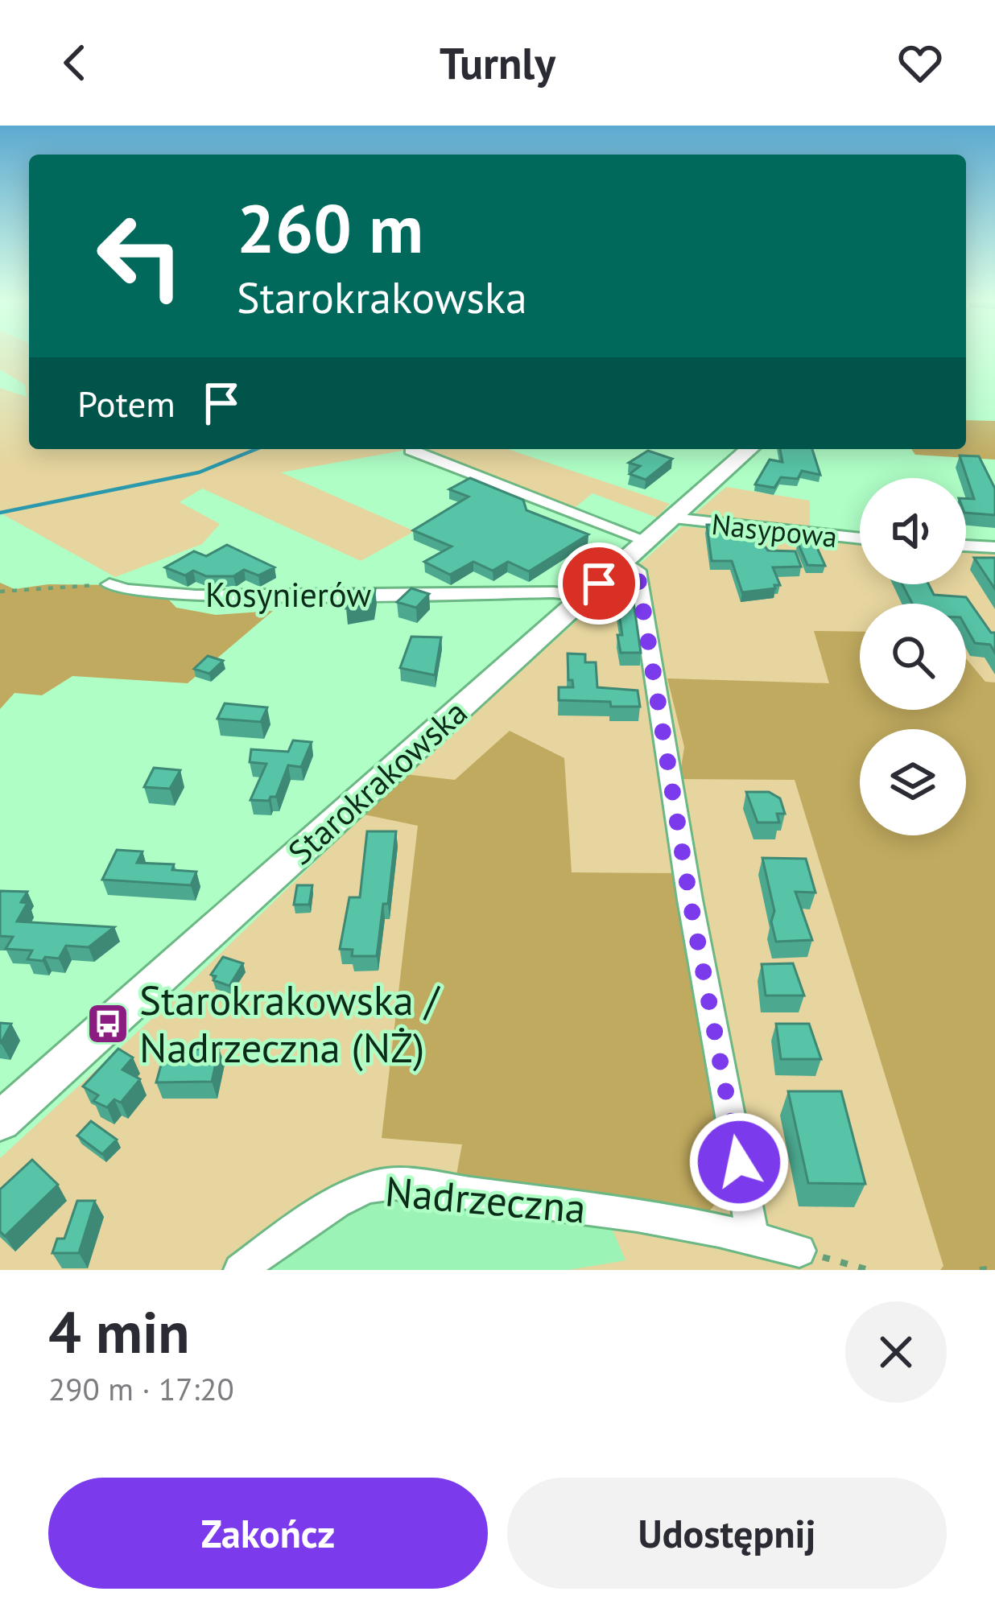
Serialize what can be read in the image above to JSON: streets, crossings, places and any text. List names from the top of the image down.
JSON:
{
  "streets": {
    "street": [
      "Nasypowa",
      "Kosynierów",
      "Starokrakowska",
      "Nadrzeczna"
    ]
  },
  "crossings": [
    ["Nasypowa", "Starokrakowska"],
    ["Kosynierów", "Starokrakowska"]
  ],
  "places": {
    "bus stop": ["Starokrakowska / Nadrzeczna (NŻ)"]
  },
  "page": {
    "header": "Turnly",
    "turn": ["260 m", "Starokrakowska"],
    "then": "Potem",
    "heading": ["4 min", "290 m · 17:20"],
    "buttons": ["Zakończ", "Udostępnij"]
  }
}
